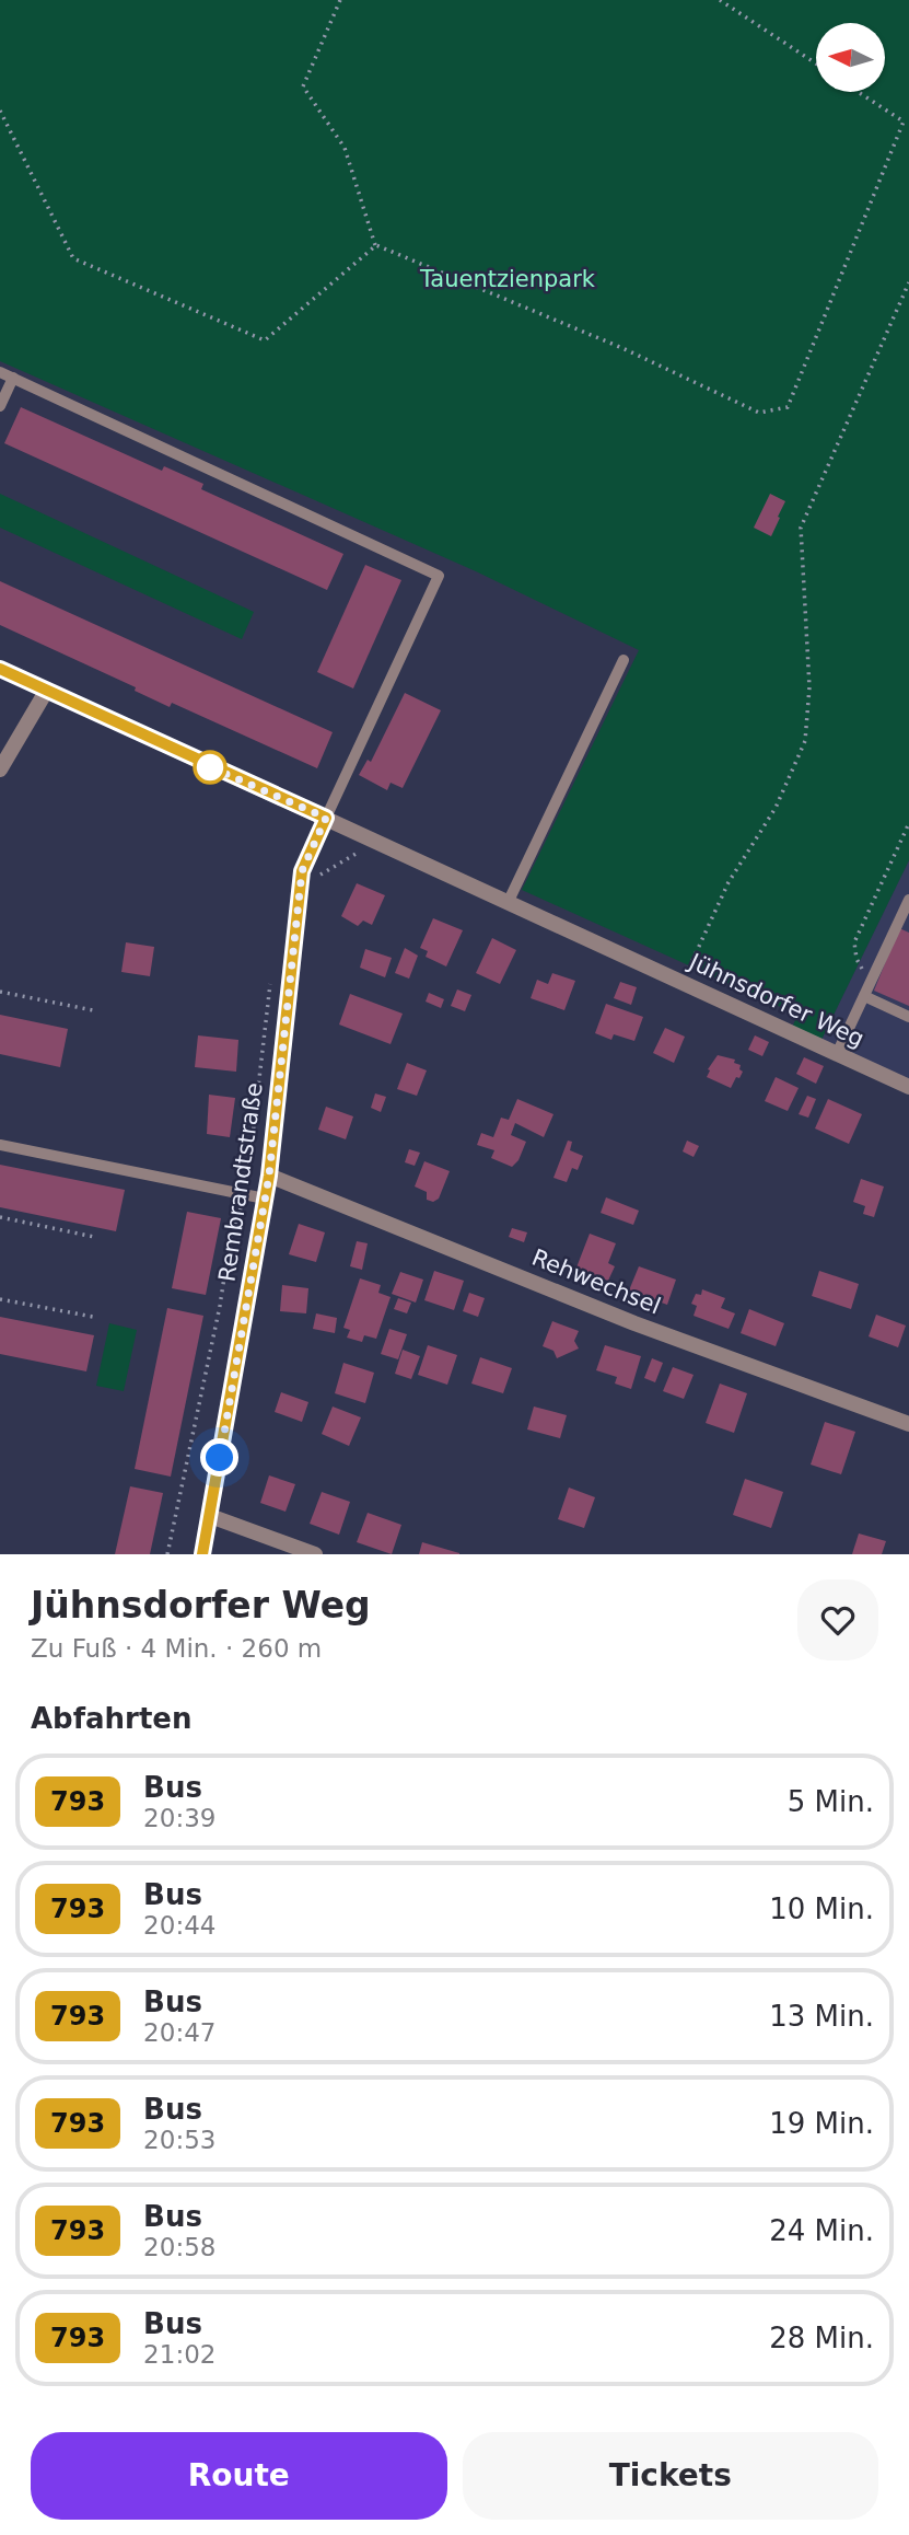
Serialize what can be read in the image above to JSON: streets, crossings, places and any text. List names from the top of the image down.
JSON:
{
  "streets": {
    "street": ["Jühnsdorfer Weg", "Rembrandtstraße", "Rehwechsel"]
  },
  "crossings": [
    ["Jühnsdorfer Weg", "Rembrandtstraße"],
    ["Rembrandtstraße", "Rehwechsel"]
  ],
  "parks": ["Tauentzienpark"],
  "lines": ["bus line 793"],
  "north": "left",
  "page": {
    "heading": [
      ["Jühnsdorfer Weg", "Zu Fuß · 4 Min. · 260 m"],
      "Abfahrten"
    ],
    "list": [
      {
        "mark": "793",
        "name": "Bus",
        "note": "20:39",
        "value": "5 Min."
      },
      {
        "mark": "793",
        "name": "Bus",
        "note": "20:44",
        "value": "10 Min."
      },
      {
        "mark": "793",
        "name": "Bus",
        "note": "20:47",
        "value": "13 Min."
      },
      {
        "mark": "793",
        "name": "Bus",
        "note": "20:53",
        "value": "19 Min."
      },
      {
        "mark": "793",
        "name": "Bus",
        "note": "20:58",
        "value": "24 Min."
      },
      {
        "mark": "793",
        "name": "Bus",
        "note": "21:02",
        "value": "28 Min."
      }
    ],
    "buttons": ["Route", "Tickets"]
  }
}
